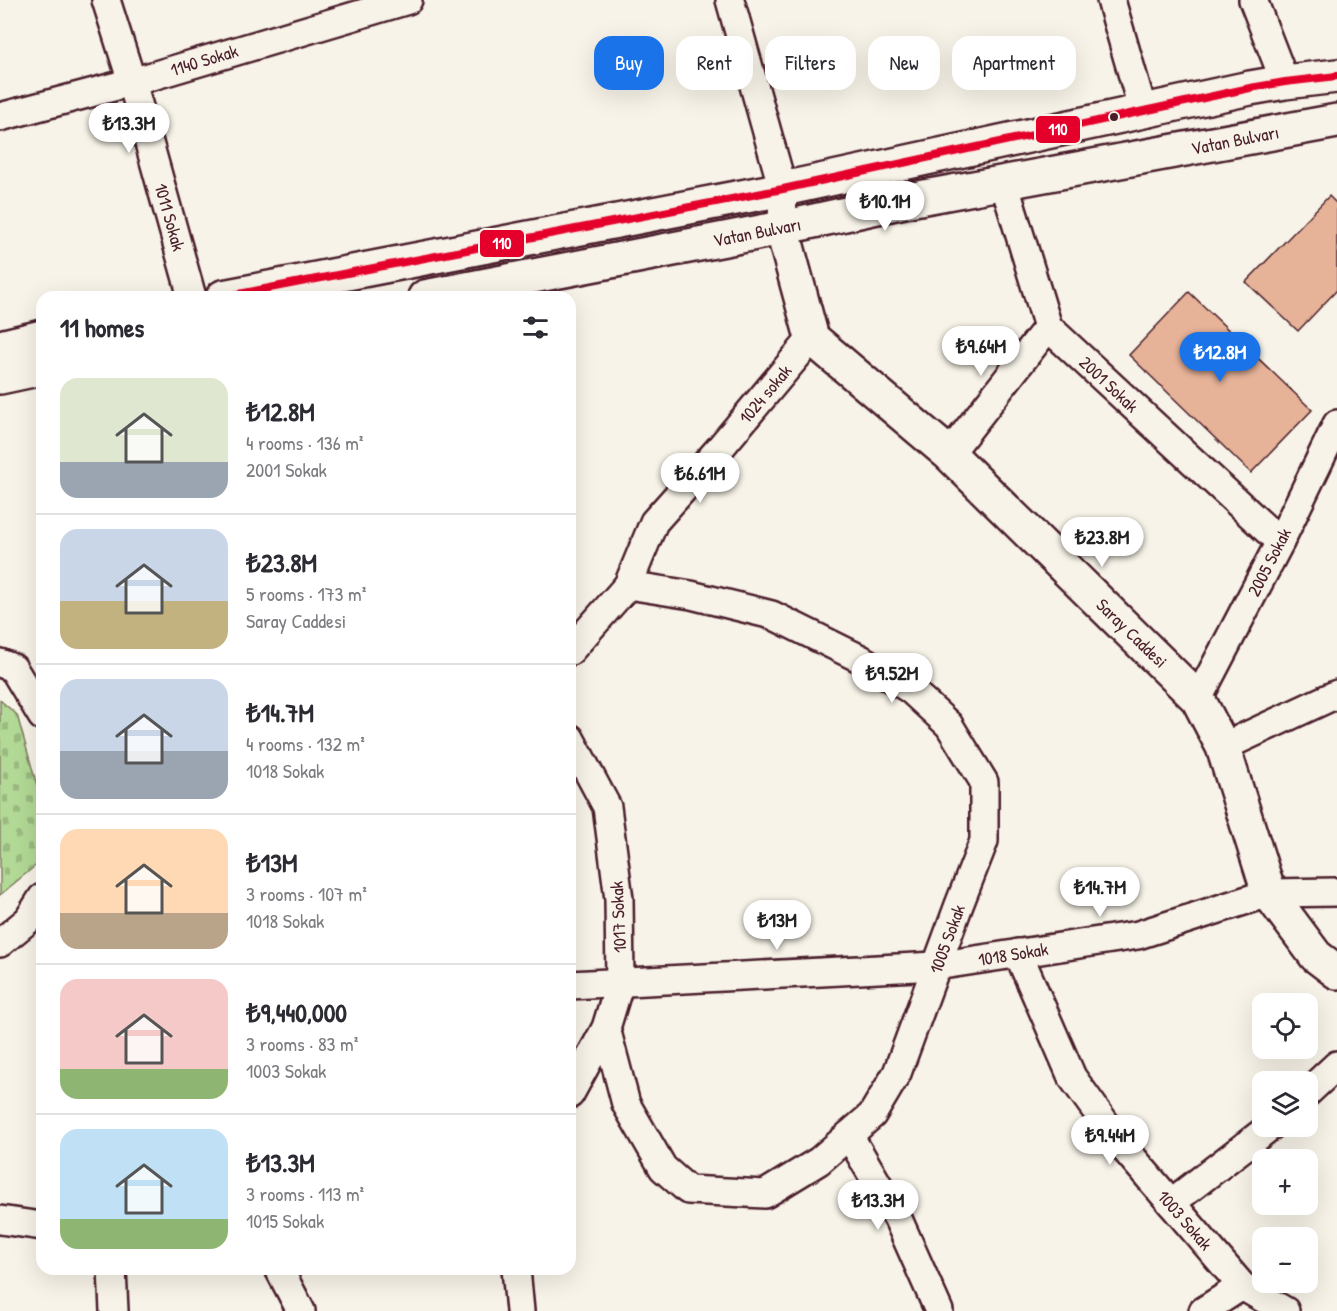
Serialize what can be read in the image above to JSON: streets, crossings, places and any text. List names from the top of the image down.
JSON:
{
  "streets": {
    "main road": ["Vatan Bulvarı", "Saray Caddesi"],
    "street": [
      "1140 Sokak",
      "1011 Sokak",
      "2001 Sokak",
      "1024 sokak",
      "2005 Sokak",
      "1017 Sokak",
      "1005 Sokak",
      "1018 Sokak",
      "1003 Sokak"
    ]
  },
  "crossings": [
    ["1140 Sokak", "1011 Sokak"],
    ["2001 Sokak", "2005 Sokak"],
    ["1024 sokak", "Saray Caddesi"],
    ["1024 sokak", "1005 Sokak"],
    ["2005 Sokak", "Saray Caddesi"],
    ["Saray Caddesi", "1018 Sokak"],
    ["1017 Sokak", "1005 Sokak"],
    ["1017 Sokak", "1018 Sokak"],
    ["1005 Sokak", "1018 Sokak"],
    ["1018 Sokak", "1003 Sokak"]
  ],
  "lines": ["transit line 110"],
  "page": {
    "chip": [
      "Buy",
      "Rent",
      "Filters",
      "New",
      "Apartment"
    ],
    "price": [
      "₺13.3M",
      "₺10.1M",
      "₺9.64M",
      "₺12.8M",
      "₺6.61M",
      "₺23.8M",
      "₺9.52M",
      "₺14.7M",
      "₺13M",
      "₺9.44M",
      "₺13.3M"
    ],
    "heading": "11 homes",
    "list": [
      {
        "name": "₺12.8M",
        "note": "4 rooms · 136 m² · 2001 Sokak"
      },
      {
        "name": "₺23.8M",
        "note": "5 rooms · 173 m² · Saray Caddesi"
      },
      {
        "name": "₺14.7M",
        "note": "4 rooms · 132 m² · 1018 Sokak"
      },
      {
        "name": "₺13M",
        "note": "3 rooms · 107 m² · 1018 Sokak"
      },
      {
        "name": "₺9,440,000",
        "note": "3 rooms · 83 m² · 1003 Sokak"
      },
      {
        "name": "₺13.3M",
        "note": "3 rooms · 113 m² · 1015 Sokak"
      }
    ],
    "map_buttons": ["+", "−"]
  }
}
